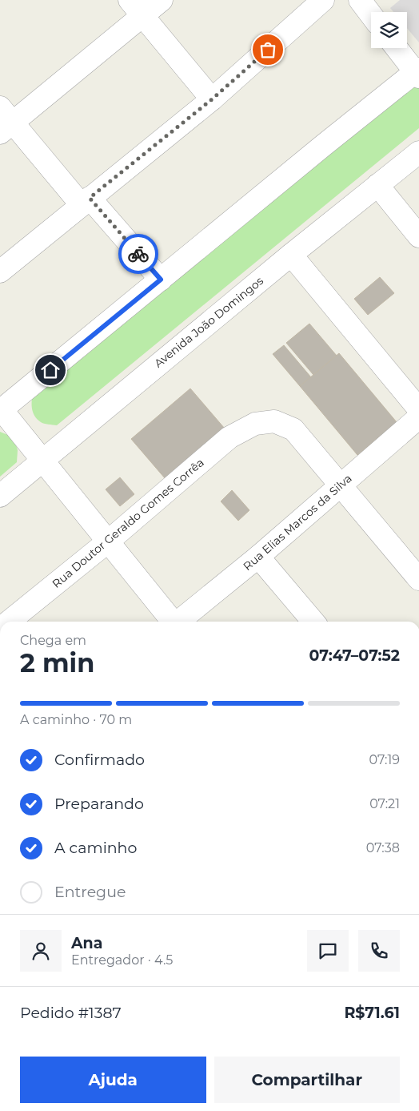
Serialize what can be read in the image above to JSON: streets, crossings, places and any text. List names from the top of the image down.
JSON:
{
  "streets": {
    "street": ["Avenida João Domingos", "Rua Elias Marcos da Silva", "Rua Doutor Geraldo Gomes Corrêa"]
  },
  "crossings": [
    ["Rua Elias Marcos da Silva", "Rua Doutor Geraldo Gomes Corrêa"]
  ],
  "page": {
    "heading": ["2 min", "Chega em", "07:47–07:52"],
    "panel": [
      "Ana",
      "Entregador · 4.5",
      "Pedido #1387",
      "R$71.61"
    ],
    "bar": "A caminho · 70 m",
    "list": [
      ["Confirmado", "07:19"],
      ["Preparando", "07:21"],
      ["A caminho", "07:38"],
      "Entregue"
    ],
    "buttons": ["Ajuda", "Compartilhar"]
  }
}
